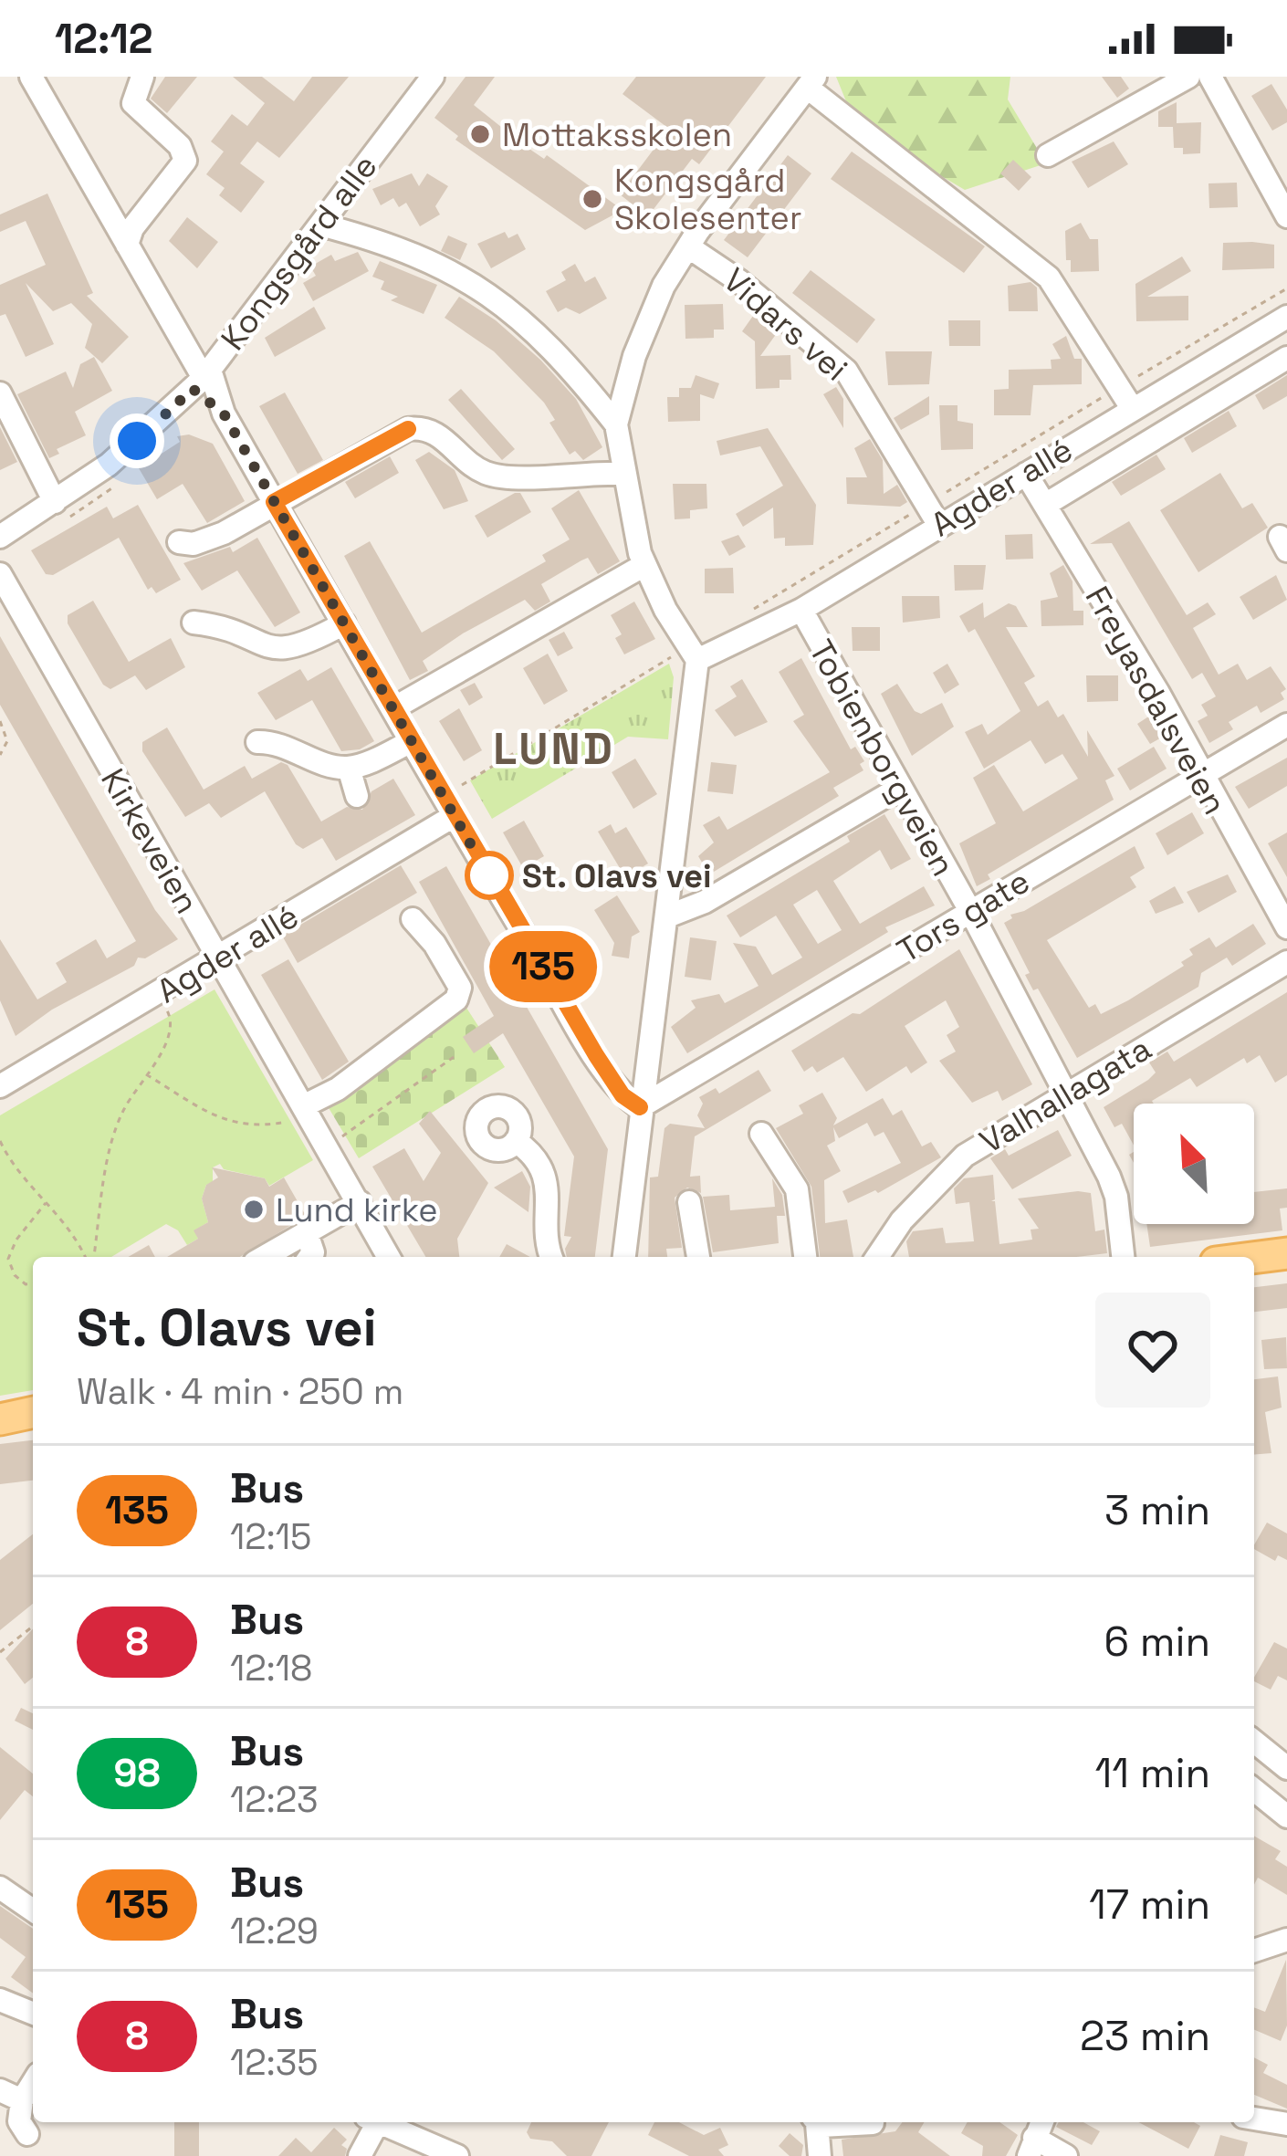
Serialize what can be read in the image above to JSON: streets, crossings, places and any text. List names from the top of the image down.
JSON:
{
  "streets": {
    "street": [
      "Kongsgård alle",
      "Vidars vei",
      "Agder allé",
      "Freyasdalsveien",
      "Tobienborgveien",
      "Kirkeveien",
      "Tors gate",
      "Valhallagata"
    ]
  },
  "crossings": [
    ["Vidars vei", "Agder allé"],
    ["Agder allé", "Freyasdalsveien"],
    ["Agder allé", "Tobienborgveien"],
    ["Agder allé", "Kirkeveien"],
    ["Freyasdalsveien", "Tors gate"],
    ["Tobienborgveien", "Tors gate"],
    ["Tobienborgveien", "Valhallagata"]
  ],
  "districts": ["LUND"],
  "places": [
    "Mottaksskolen",
    "Kongsgård Skolesenter",
    "St. Olavs vei",
    "Lund kirke"
  ],
  "lines": ["bus line 135"],
  "north": "top left",
  "page": {
    "status": "12:12",
    "on_map": "135",
    "heading": ["St. Olavs vei", "Walk · 4 min · 250 m"],
    "list": [
      {
        "mark": "135",
        "name": "Bus",
        "note": "12:15",
        "value": "3 min"
      },
      {
        "mark": "8",
        "name": "Bus",
        "note": "12:18",
        "value": "6 min"
      },
      {
        "mark": "98",
        "name": "Bus",
        "note": "12:23",
        "value": "11 min"
      },
      {
        "mark": "135",
        "name": "Bus",
        "note": "12:29",
        "value": "17 min"
      },
      {
        "mark": "8",
        "name": "Bus",
        "note": "12:35",
        "value": "23 min"
      }
    ]
  }
}
